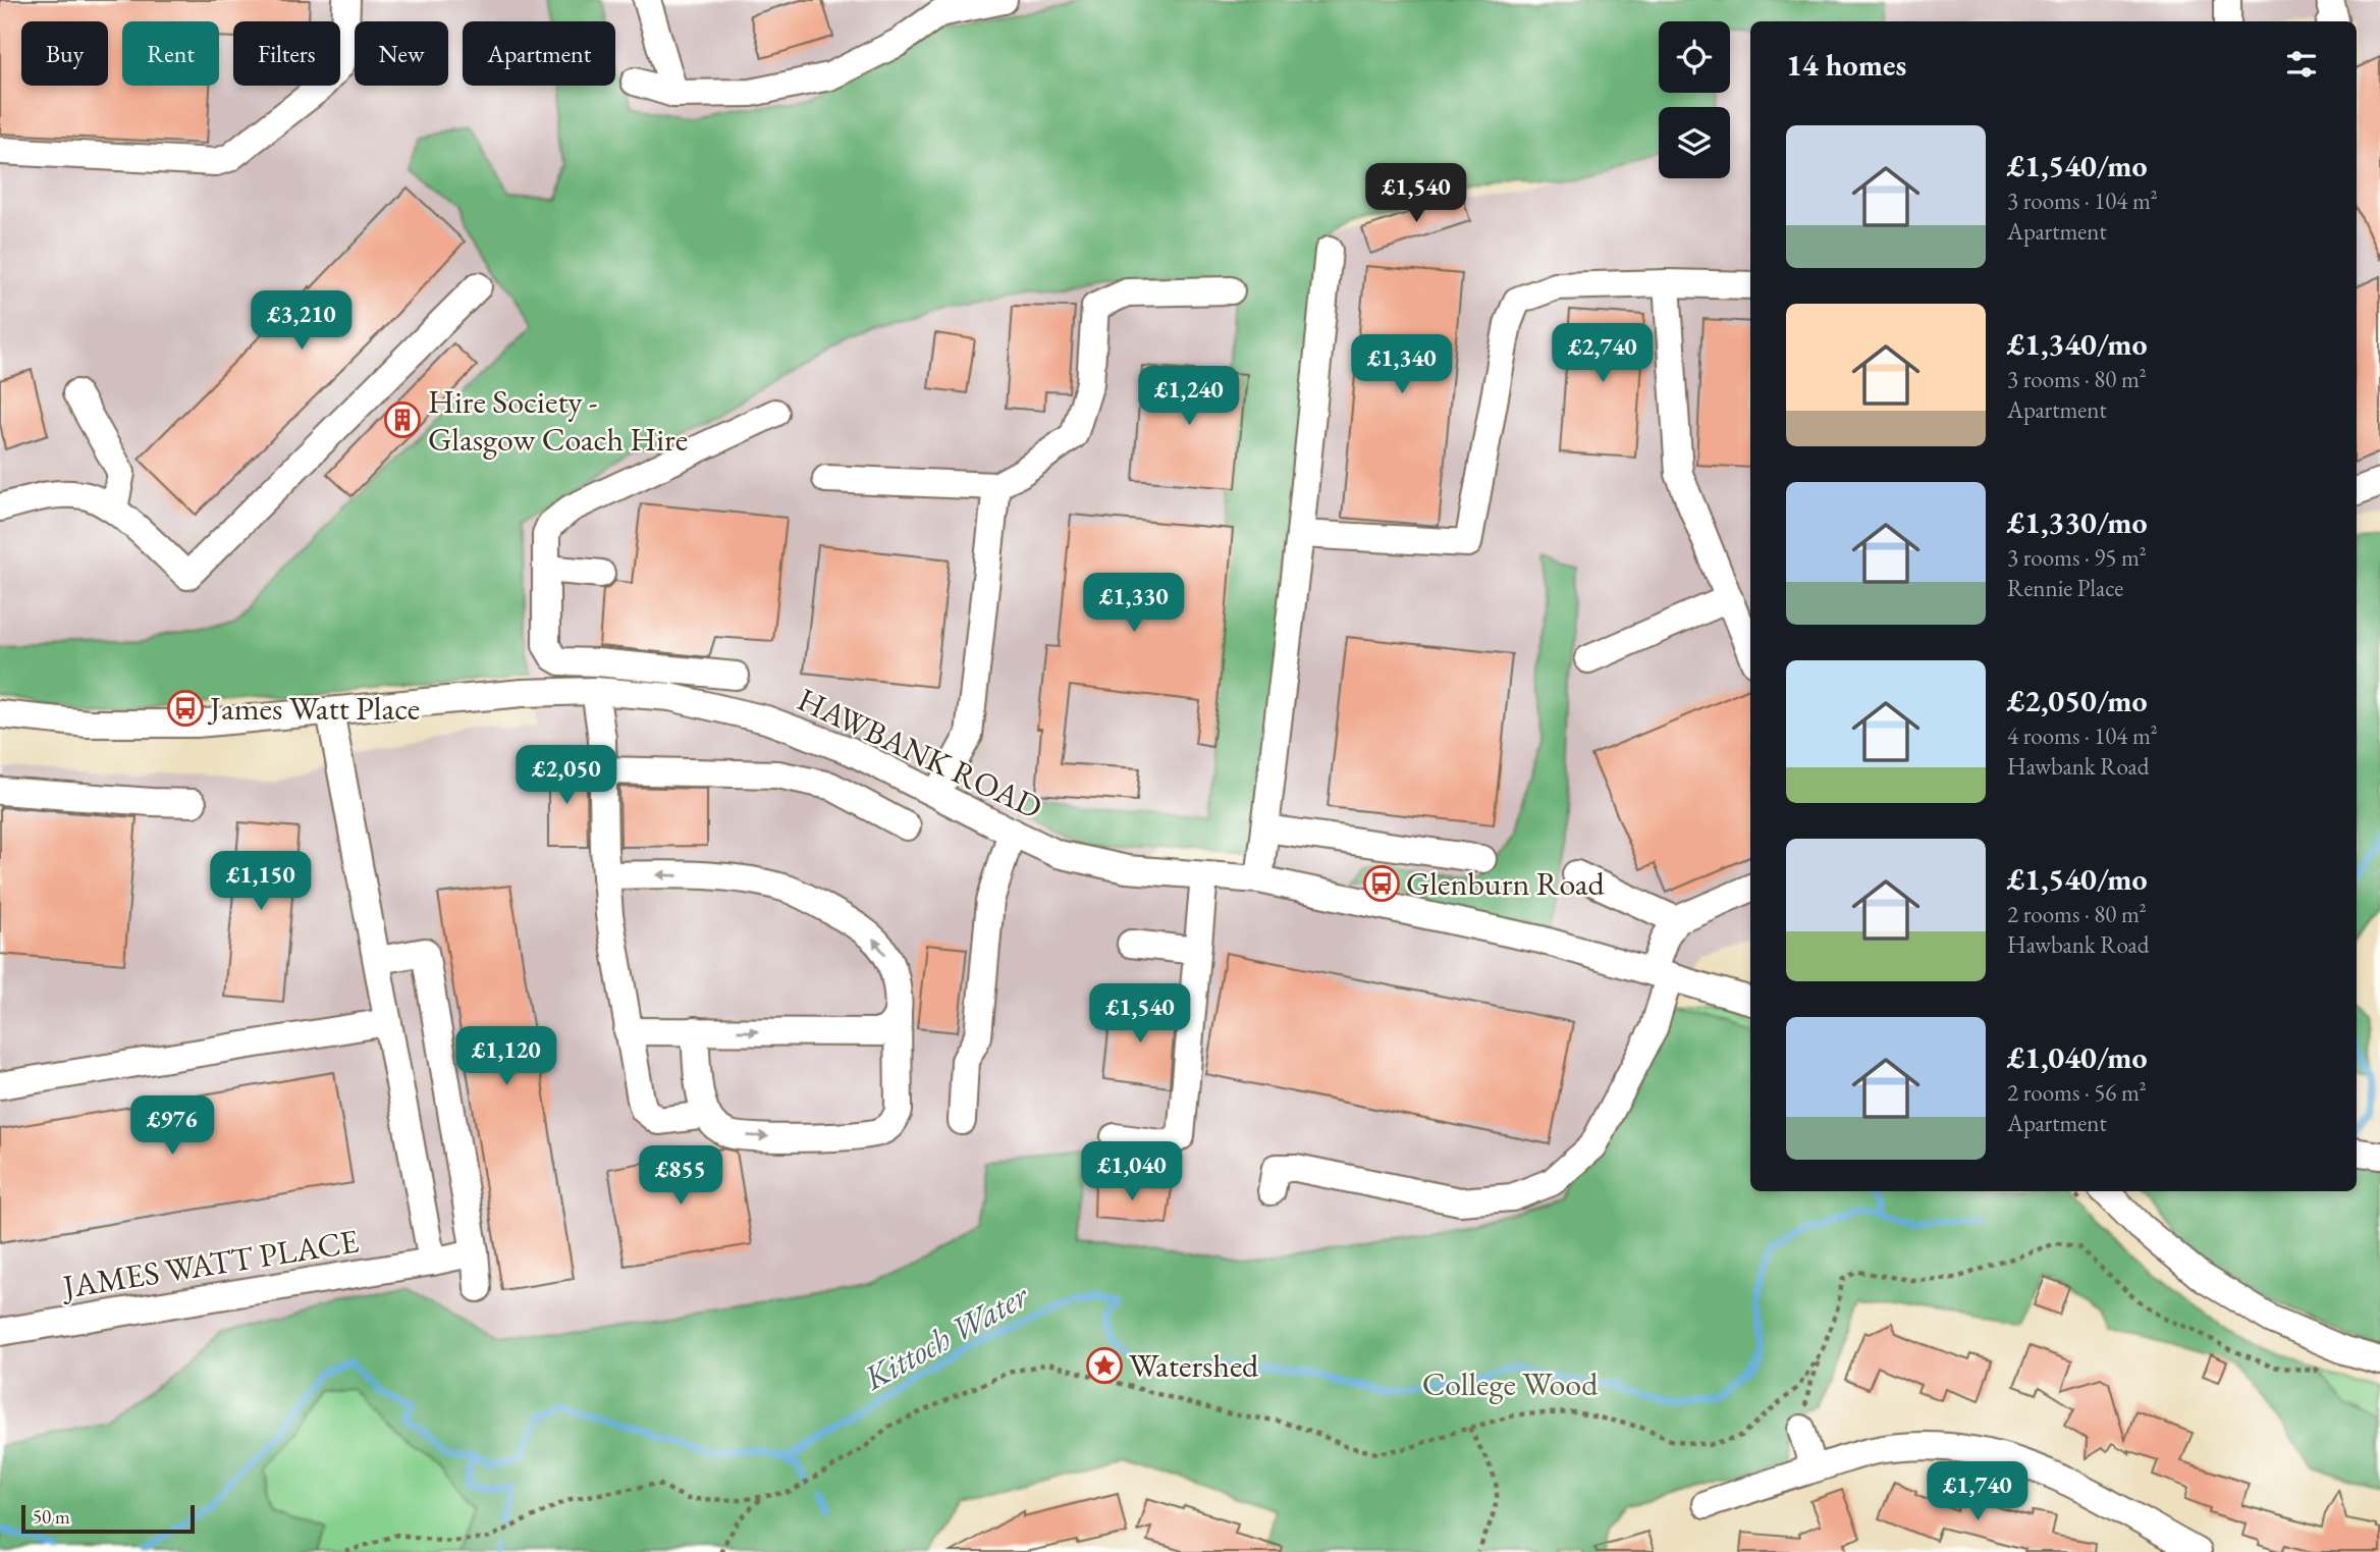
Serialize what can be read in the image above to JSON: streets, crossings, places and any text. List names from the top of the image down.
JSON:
{
  "streets": {
    "street": ["HAWBANK ROAD", "JAMES WATT PLACE"]
  },
  "water": ["Kittoch Water"],
  "parks": ["College Wood"],
  "places": {
    "building": ["Hire Society - Glasgow Coach Hire"],
    "bus stop": ["James Watt Place", "Glenburn Road"],
    "place": ["Watershed"]
  },
  "scale_bar": "50 m",
  "page": {
    "chip": [
      "Buy",
      "Rent",
      "Filters",
      "New",
      "Apartment"
    ],
    "heading": "14 homes",
    "list": [
      {
        "name": "£1,540/mo",
        "note": "3 rooms · 104 m² · Apartment"
      },
      {
        "name": "£1,340/mo",
        "note": "3 rooms · 80 m² · Apartment"
      },
      {
        "name": "£1,330/mo",
        "note": "3 rooms · 95 m² · Rennie Place"
      },
      {
        "name": "£2,050/mo",
        "note": "4 rooms · 104 m² · Hawbank Road"
      },
      {
        "name": "£1,540/mo",
        "note": "2 rooms · 80 m² · Hawbank Road"
      },
      {
        "name": "£1,040/mo",
        "note": "2 rooms · 56 m² · Apartment"
      }
    ],
    "price": [
      "£1,540",
      "£3,210",
      "£2,740",
      "£1,340",
      "£1,240",
      "£1,330",
      "£2,050",
      "£1,150",
      "£1,540",
      "£1,120",
      "£976",
      "£1,040",
      "£855",
      "£1,740"
    ],
    "scale": "50 m"
  }
}
